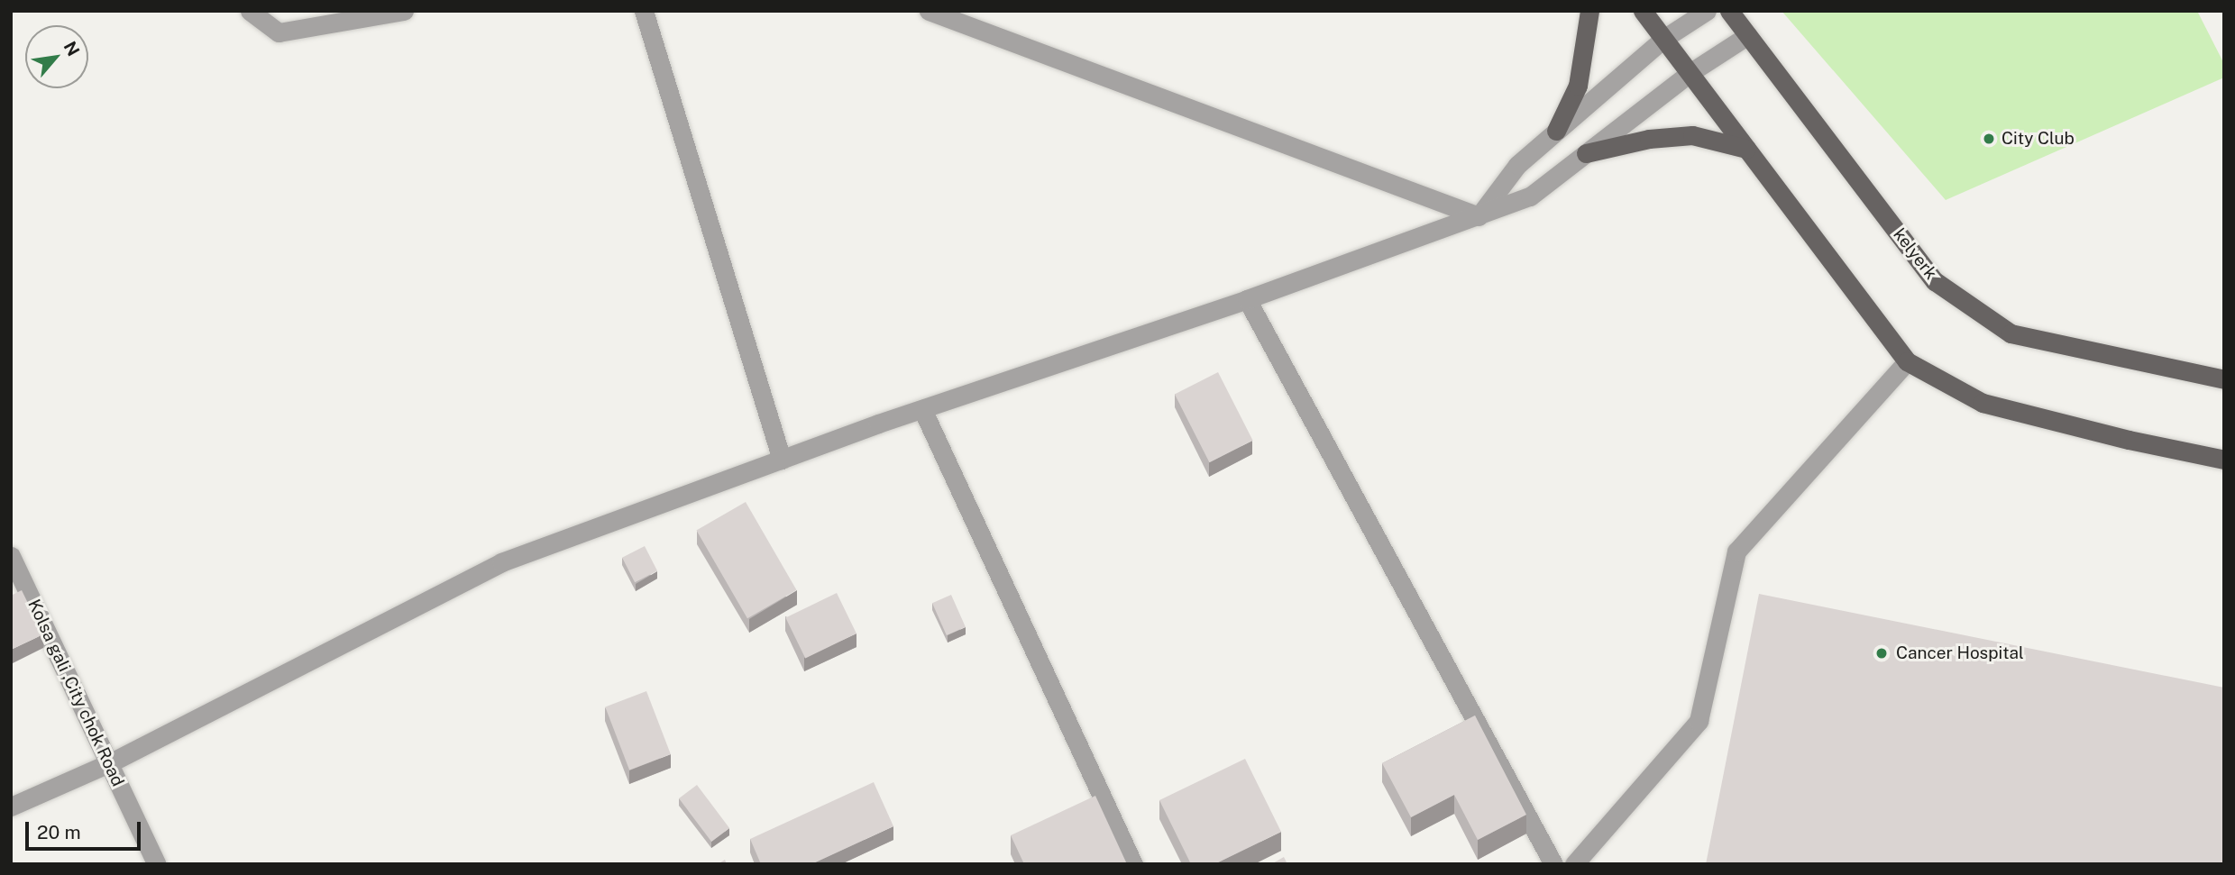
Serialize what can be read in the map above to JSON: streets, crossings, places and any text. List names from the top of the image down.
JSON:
{
  "streets": {
    "main road": ["kelyerk"],
    "street": ["Kolsa gali ,City chok Road"]
  },
  "places": ["City Club", "Cancer Hospital"],
  "scale_bar": "20 m",
  "north": "top right"
}
